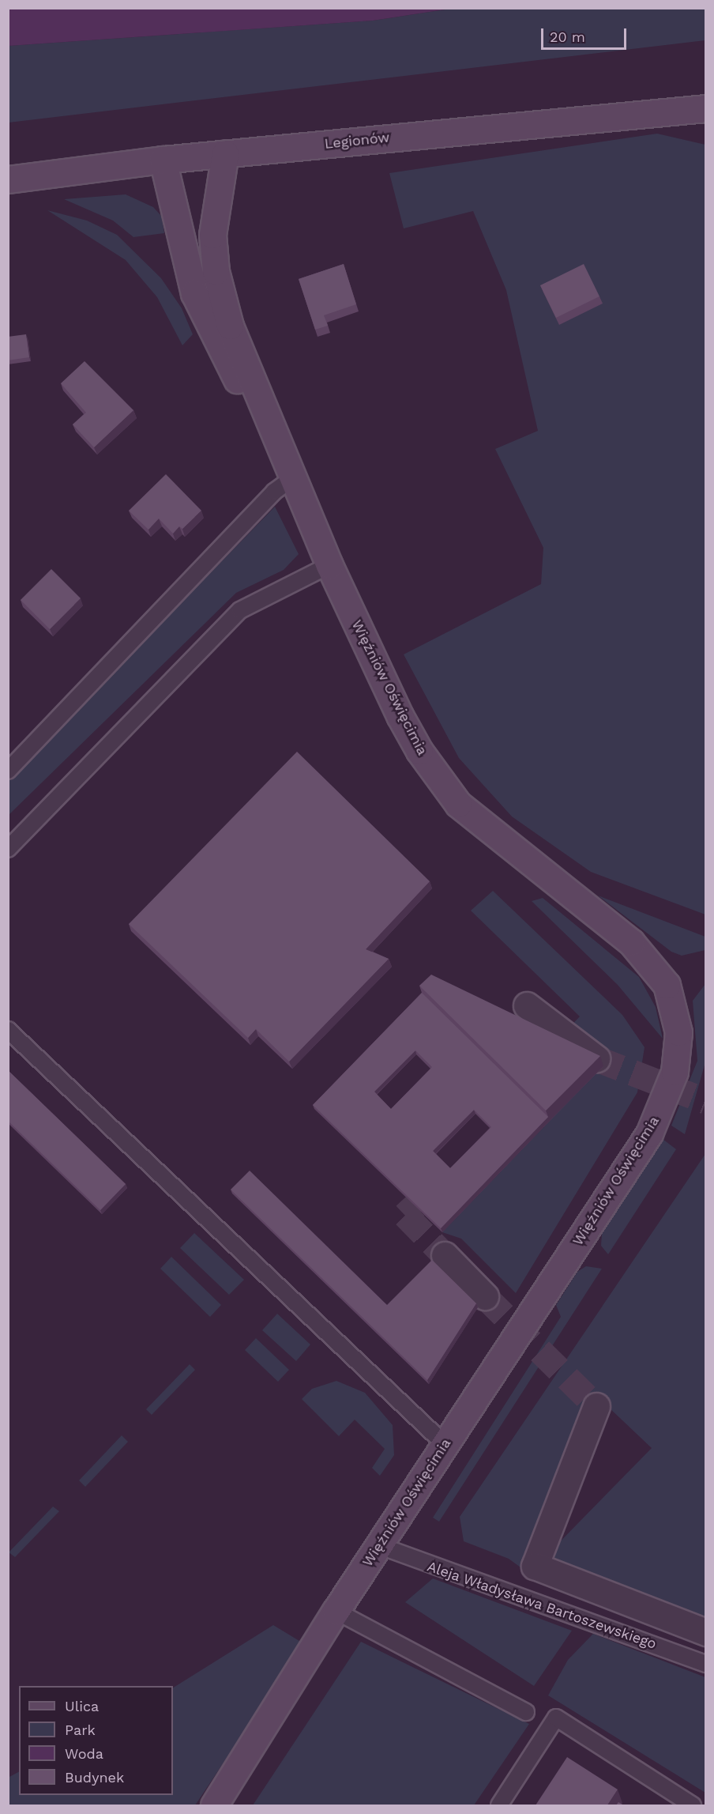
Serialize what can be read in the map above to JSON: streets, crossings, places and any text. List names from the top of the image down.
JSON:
{
  "streets": {
    "street": ["Legionów", "Więźniów Oświęcimia"],
    "lane": ["Aleja Władysława Bartoszewskiego"]
  },
  "crossings": [
    ["Legionów", "Więźniów Oświęcimia"],
    ["Więźniów Oświęcimia", "Aleja Władysława Bartoszewskiego"]
  ],
  "legend": [
    "Ulica",
    "Park",
    "Woda",
    "Budynek"
  ],
  "scale_bar": "20 m"
}
